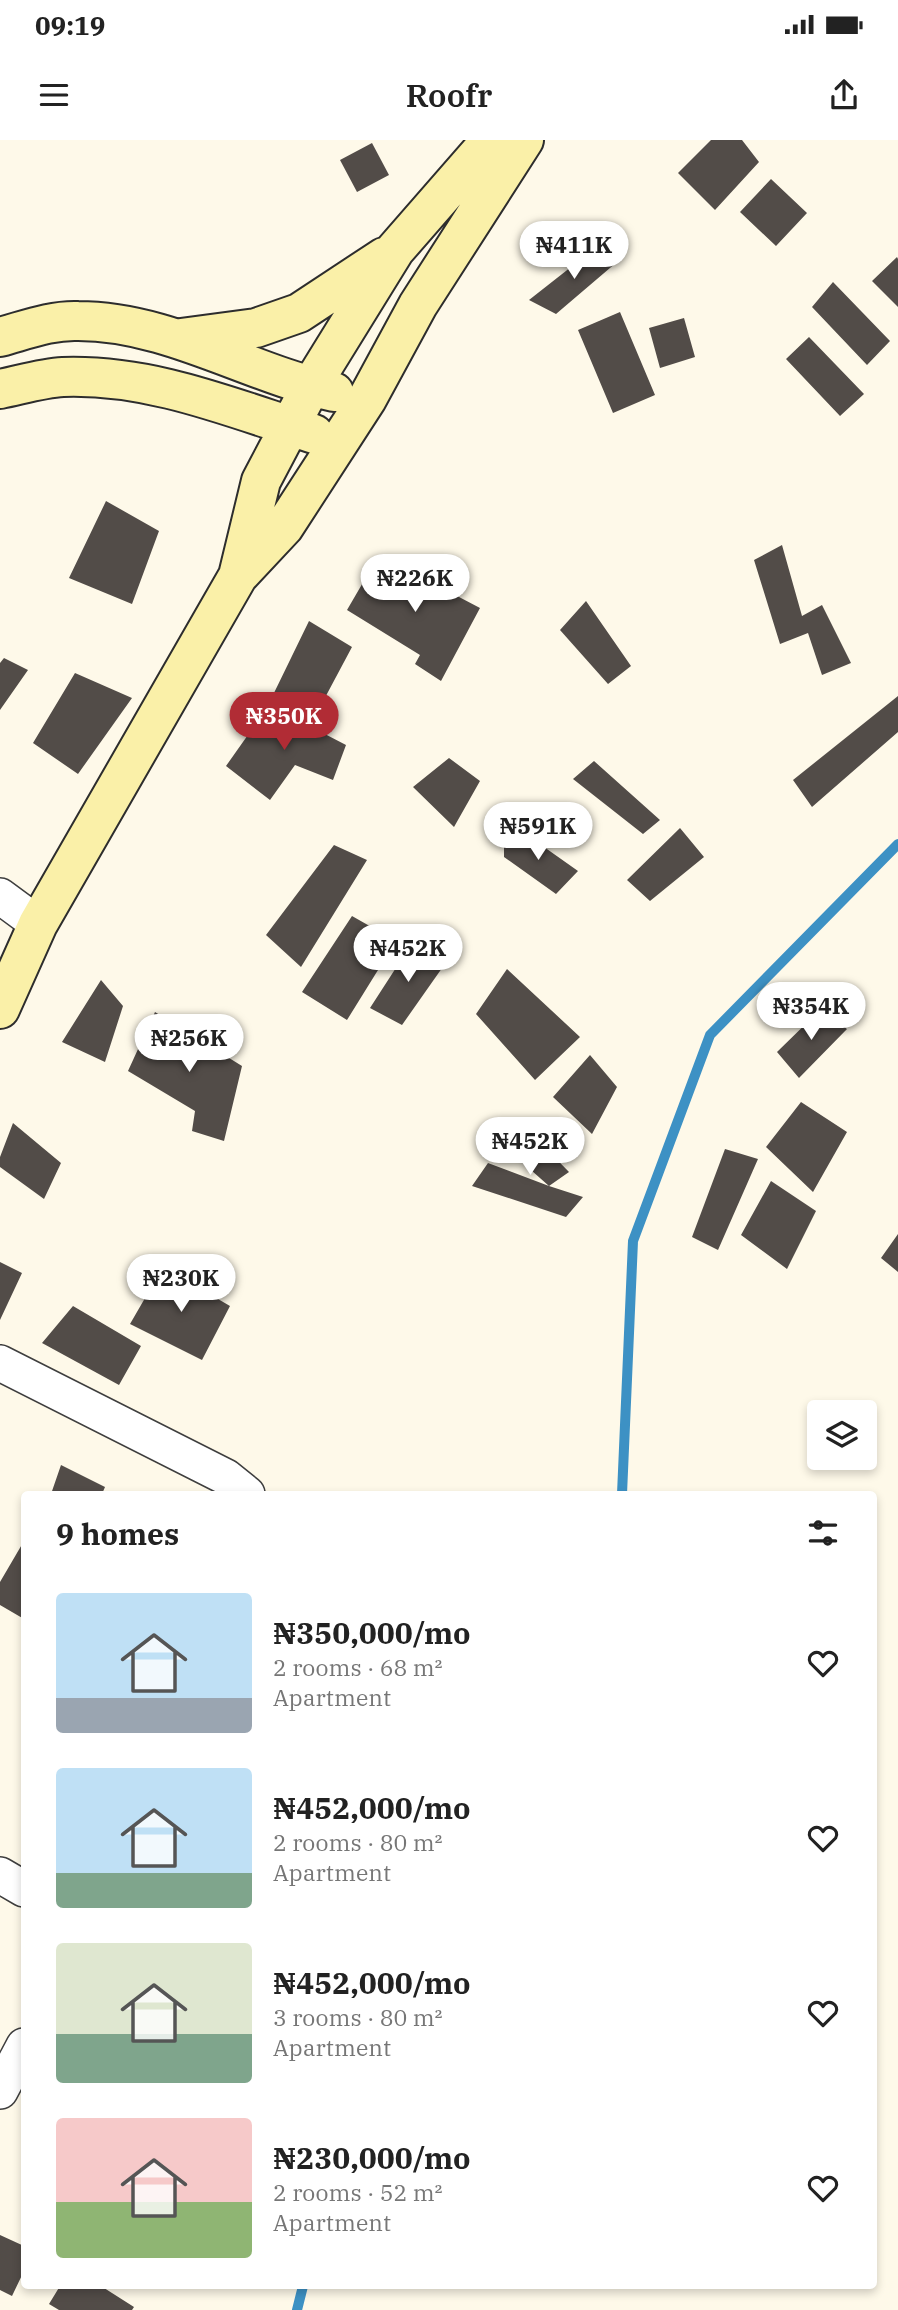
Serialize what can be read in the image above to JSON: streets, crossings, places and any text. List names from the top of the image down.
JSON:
{
  "page": {
    "status": "09:19",
    "header": "Roofr",
    "price": [
      "₦411K",
      "₦226K",
      "₦350K",
      "₦591K",
      "₦452K",
      "₦354K",
      "₦256K",
      "₦452K",
      "₦230K"
    ],
    "heading": "9 homes",
    "list": [
      {
        "name": "₦350,000/mo",
        "note": "2 rooms · 68 m² · Apartment"
      },
      {
        "name": "₦452,000/mo",
        "note": "2 rooms · 80 m² · Apartment"
      },
      {
        "name": "₦452,000/mo",
        "note": "3 rooms · 80 m² · Apartment"
      },
      {
        "name": "₦230,000/mo",
        "note": "2 rooms · 52 m² · Apartment"
      }
    ]
  }
}
